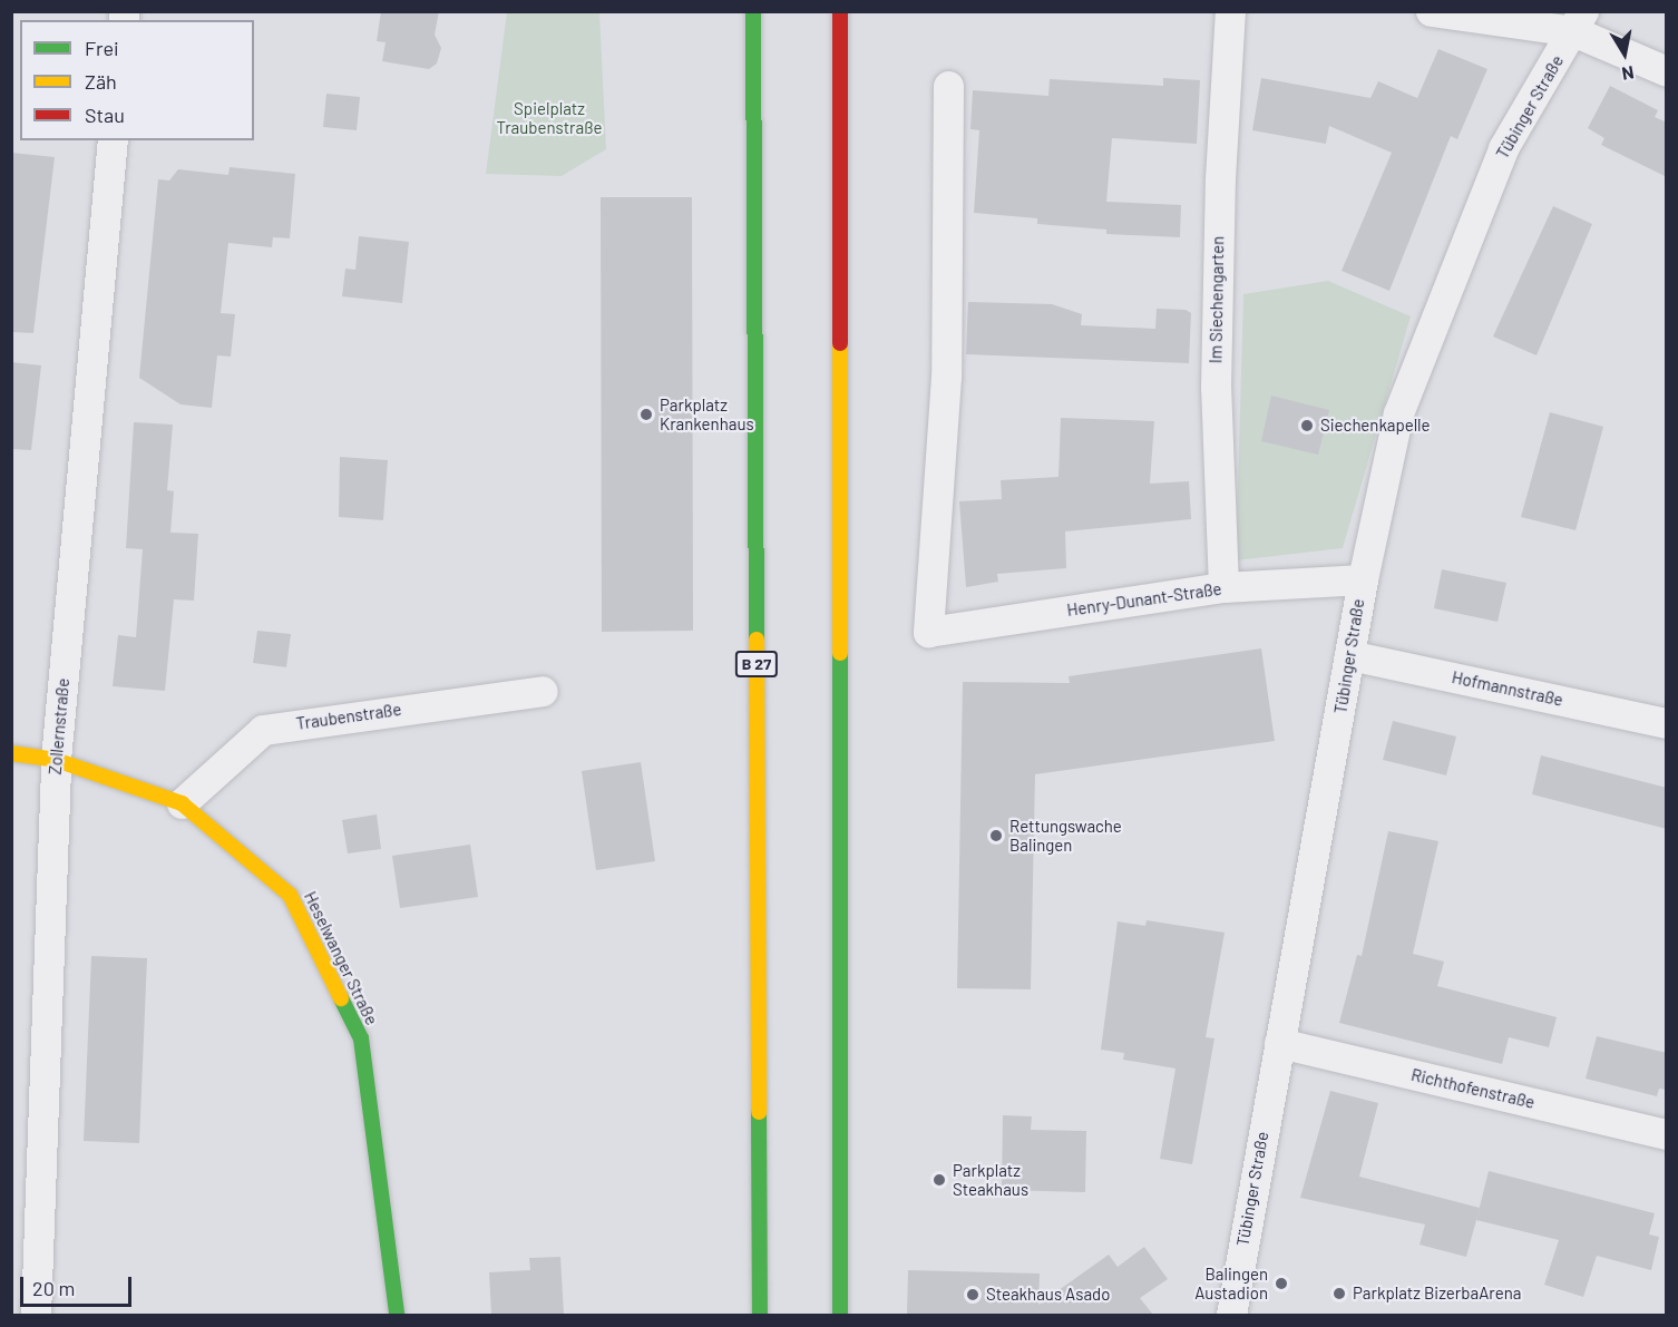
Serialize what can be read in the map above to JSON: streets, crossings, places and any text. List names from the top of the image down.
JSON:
{
  "streets": {
    "main road": ["B 27", "Heselwanger Straße"],
    "street": [
      "Tübinger Straße",
      "Im Siechengarten",
      "Henry-Dunant-Straße",
      "Hofmannstraße",
      "Traubenstraße",
      "Zollernstraße",
      "Richthofenstraße"
    ]
  },
  "crossings": [
    ["Tübinger Straße", "Henry-Dunant-Straße"],
    ["Tübinger Straße", "Hofmannstraße"],
    ["Tübinger Straße", "Richthofenstraße"],
    ["Im Siechengarten", "Henry-Dunant-Straße"],
    ["Traubenstraße", "Heselwanger Straße"],
    ["Zollernstraße", "Heselwanger Straße"]
  ],
  "parks": ["Spielplatz Traubenstraße"],
  "places": [
    "Parkplatz Krankenhaus",
    "Siechenkapelle",
    "Rettungswache Balingen",
    "Parkplatz Steakhaus",
    "Balingen Austadion",
    "Parkplatz BizerbaArena",
    "Steakhaus Asado"
  ],
  "legend": ["Frei", "Zäh", "Stau"],
  "scale_bar": "20 m",
  "north": "bottom"
}
